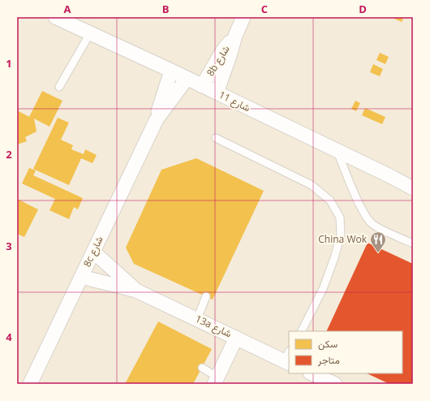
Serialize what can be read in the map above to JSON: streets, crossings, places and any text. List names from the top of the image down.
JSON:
{
  "streets": {
    "street": [
      "8b شارع",
      "شارع 11",
      "8c شارع",
      "13a شارع"
    ]
  },
  "crossings": [
    ["8b شارع", "شارع 11"],
    ["شارع 11", "8c شارع"],
    ["8c شارع", "13a شارع"]
  ],
  "places": {
    "restaurant": ["China Wok"]
  },
  "legend": ["سكن", "متاجر"],
  "grid": {
    "columns": [
      "A",
      "B",
      "C",
      "D"
    ],
    "rows": [
      "1",
      "2",
      "3",
      "4"
    ]
  }
}
